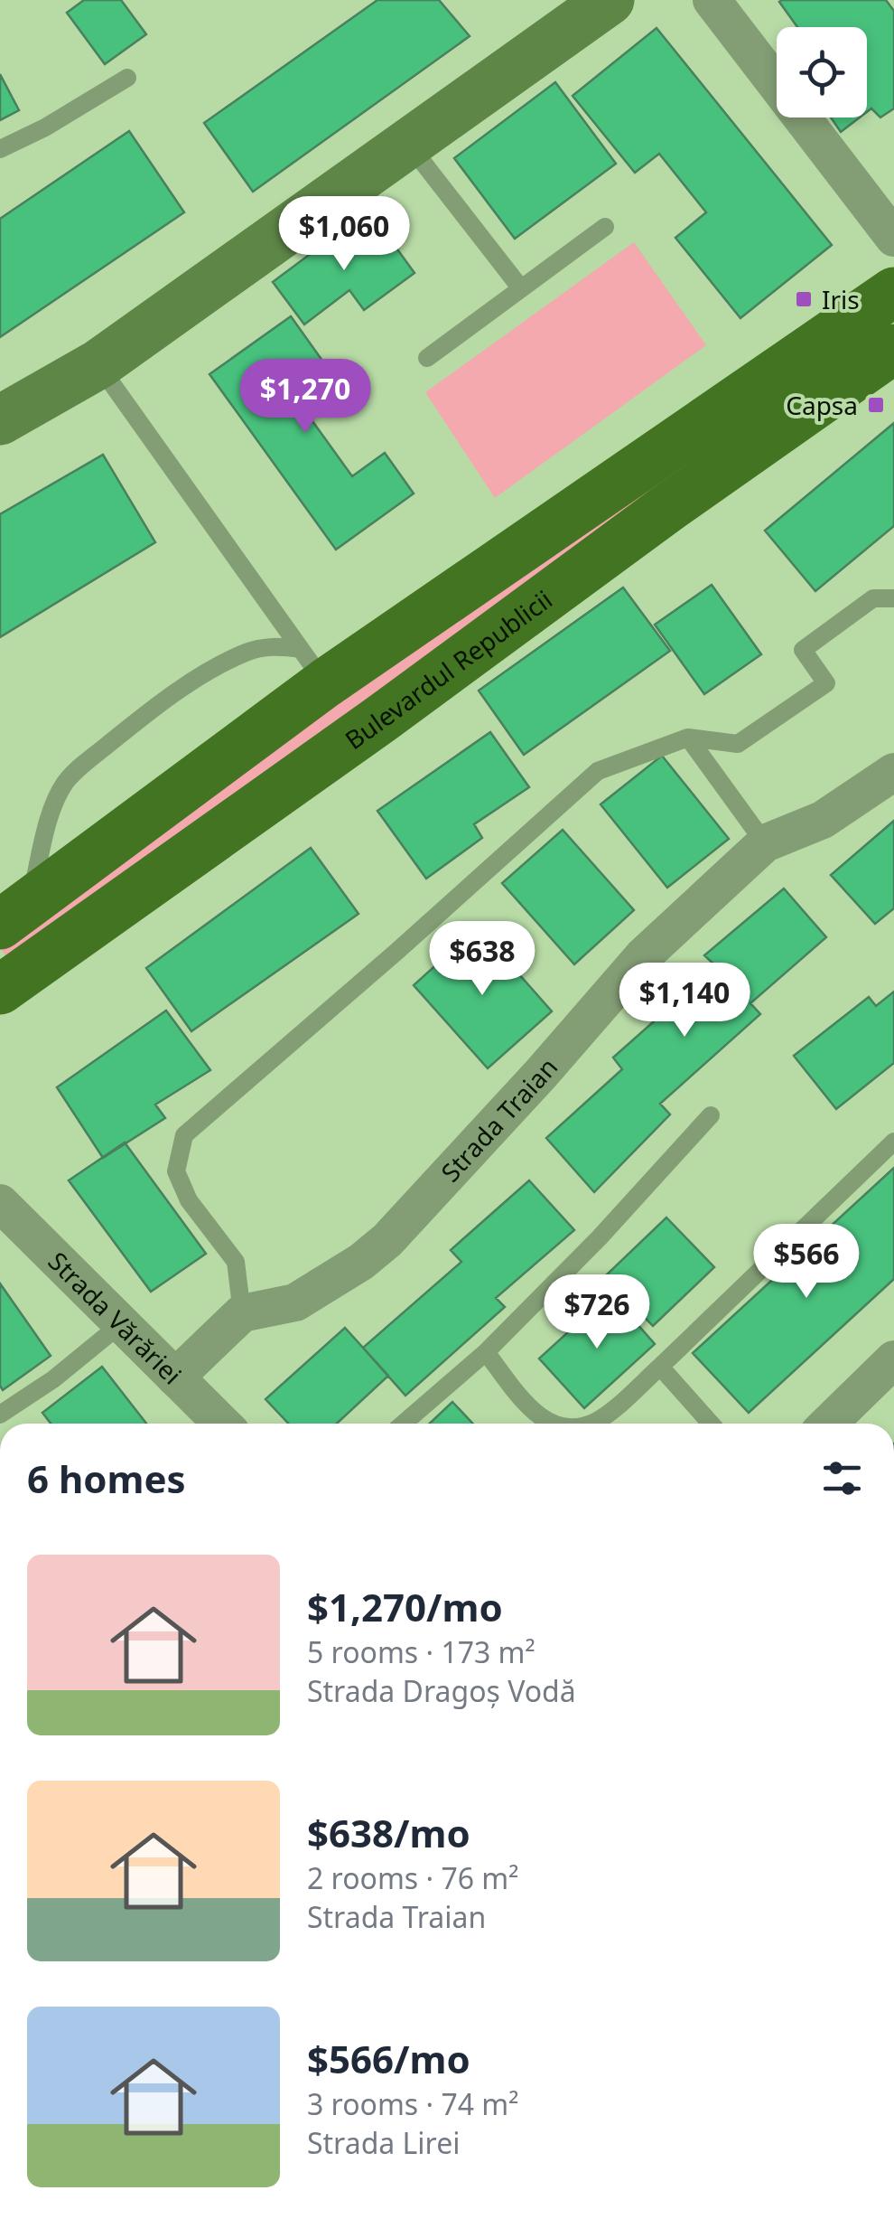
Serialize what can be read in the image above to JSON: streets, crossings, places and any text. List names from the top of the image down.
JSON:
{
  "streets": {
    "main road": ["Bulevardul Republicii"],
    "street": ["Strada Traian", "Strada Vărăriei"]
  },
  "places": {
    "transit": ["Iris", "Capsa"]
  },
  "page": {
    "price": [
      "$1,060",
      "$1,270",
      "$638",
      "$1,140",
      "$566",
      "$726"
    ],
    "heading": "6 homes",
    "list": [
      {
        "name": "$1,270/mo",
        "note": "5 rooms · 173 m² · Strada Dragoș Vodă"
      },
      {
        "name": "$638/mo",
        "note": "2 rooms · 76 m² · Strada Traian"
      },
      {
        "name": "$566/mo",
        "note": "3 rooms · 74 m² · Strada Lirei"
      }
    ]
  }
}
